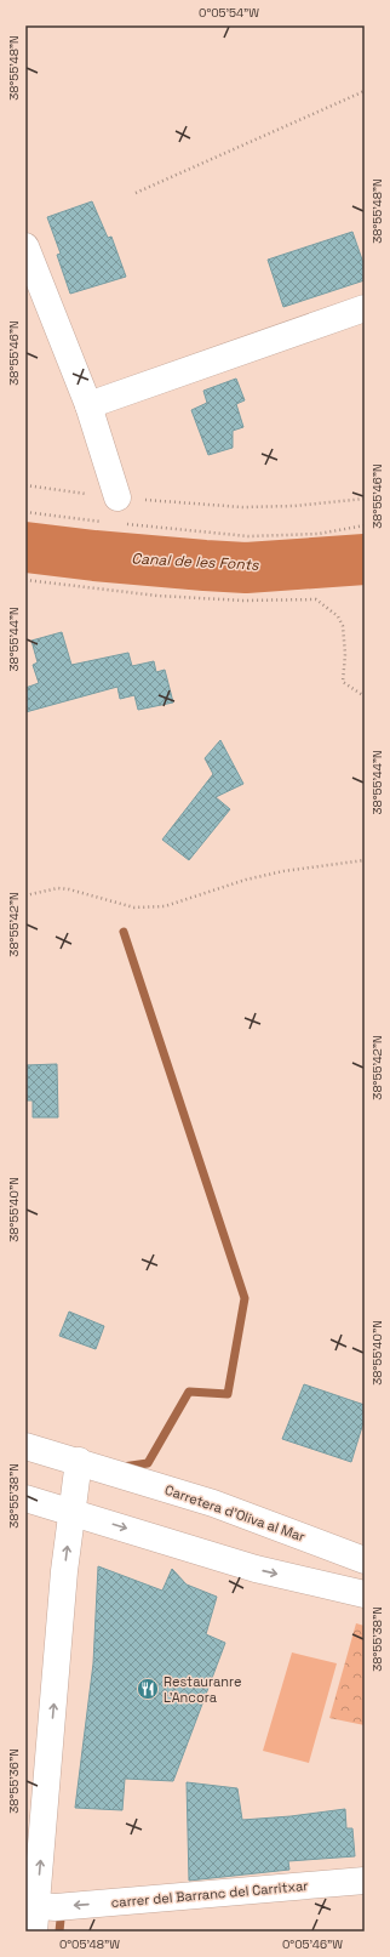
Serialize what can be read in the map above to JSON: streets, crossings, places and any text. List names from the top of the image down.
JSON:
{
  "streets": {
    "street": ["Carretera d'Oliva al Mar", "carrer del Barranc del Carritxar"]
  },
  "one_way": ["carrer del Barranc del Carritxar"],
  "water": ["Canal de les Fonts"],
  "places": {
    "restaurant": ["Restauranre L'Ancora"]
  },
  "coordinates": [
    "0°05'54\"W",
    "38°55'48\"N",
    "38°55'46\"N",
    "38°55'44\"N",
    "38°55'42\"N",
    "38°55'40\"N",
    "38°55'38\"N",
    "38°55'36\"N",
    "0°05'48\"W",
    "0°05'46\"W"
  ]
}
